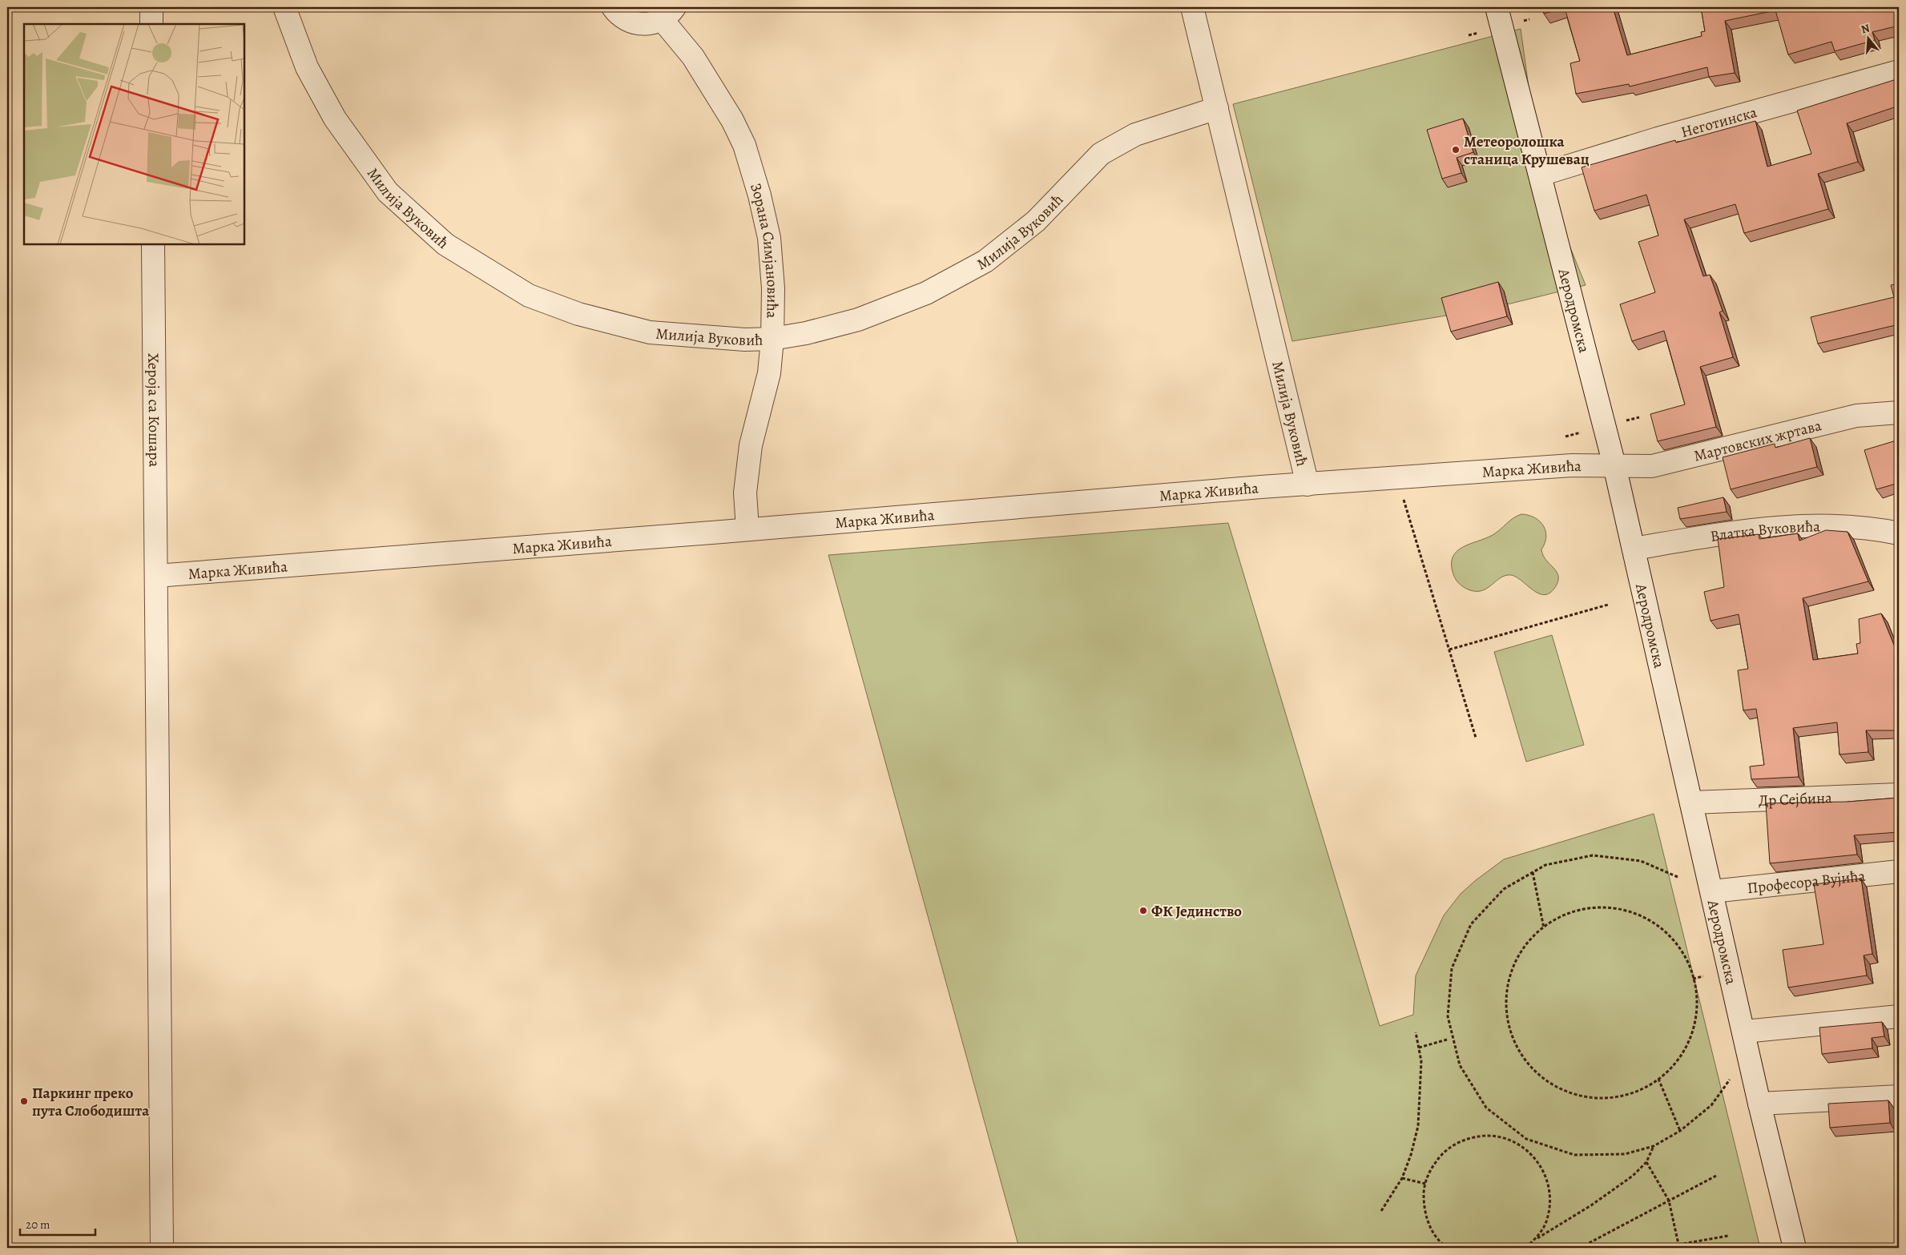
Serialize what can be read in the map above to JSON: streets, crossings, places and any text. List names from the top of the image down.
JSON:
{
  "streets": {
    "street": [
      "Неготинска",
      "Милија Вуковић",
      "Зорана Симјановића",
      "Аеродромска",
      "Хероја са Кошара",
      "Мартовских жртава",
      "Марка Живића",
      "Влатка Вуковића",
      "Др Сејбина",
      "Професора Вујића"
    ]
  },
  "crossings": [
    ["Неготинска", "Аеродромска"],
    ["Милија Вуковић", "Зорана Симјановића"],
    ["Милија Вуковић", "Марка Живића"],
    ["Зорана Симјановића", "Марка Живића"],
    ["Аеродромска", "Мартовских жртава"],
    ["Аеродромска", "Марка Живића"],
    ["Аеродромска", "Влатка Вуковића"],
    ["Аеродромска", "Др Сејбина"],
    ["Аеродромска", "Професора Вујића"],
    ["Хероја са Кошара", "Марка Живића"],
    ["Мартовских жртава", "Марка Живића"]
  ],
  "places": ["Метеоролошка станица Крушевац", "ФК Јединство", "Паркинг преко пута Слободишта"],
  "scale_bar": "20 m",
  "north": "top"
}
